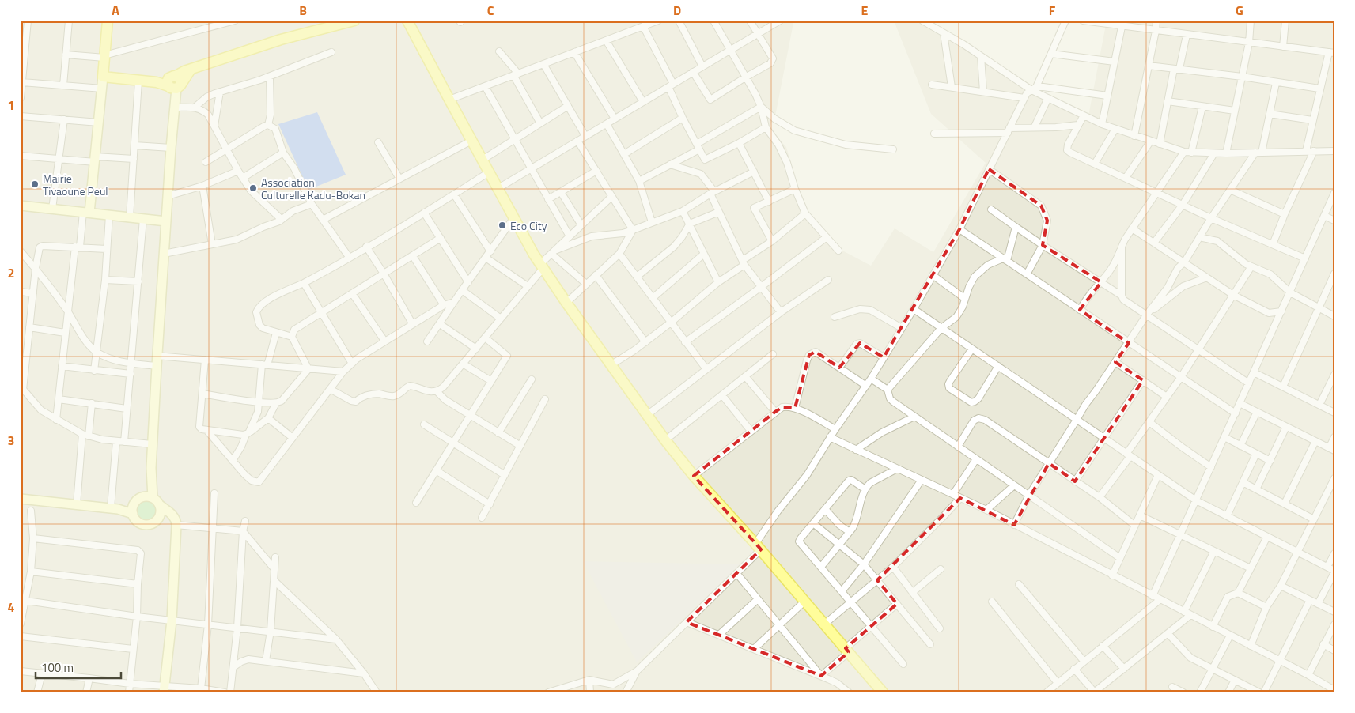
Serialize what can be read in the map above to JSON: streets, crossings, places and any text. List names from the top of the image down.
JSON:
{
  "places": ["Mairie Tivaoune Peul", "Association Culturelle Kadu-Bokan", "Eco City"],
  "scale_bar": "100 m",
  "grid": {
    "columns": [
      "A",
      "B",
      "C",
      "D",
      "E",
      "F",
      "G"
    ],
    "rows": [
      "1",
      "2",
      "3",
      "4"
    ]
  }
}
